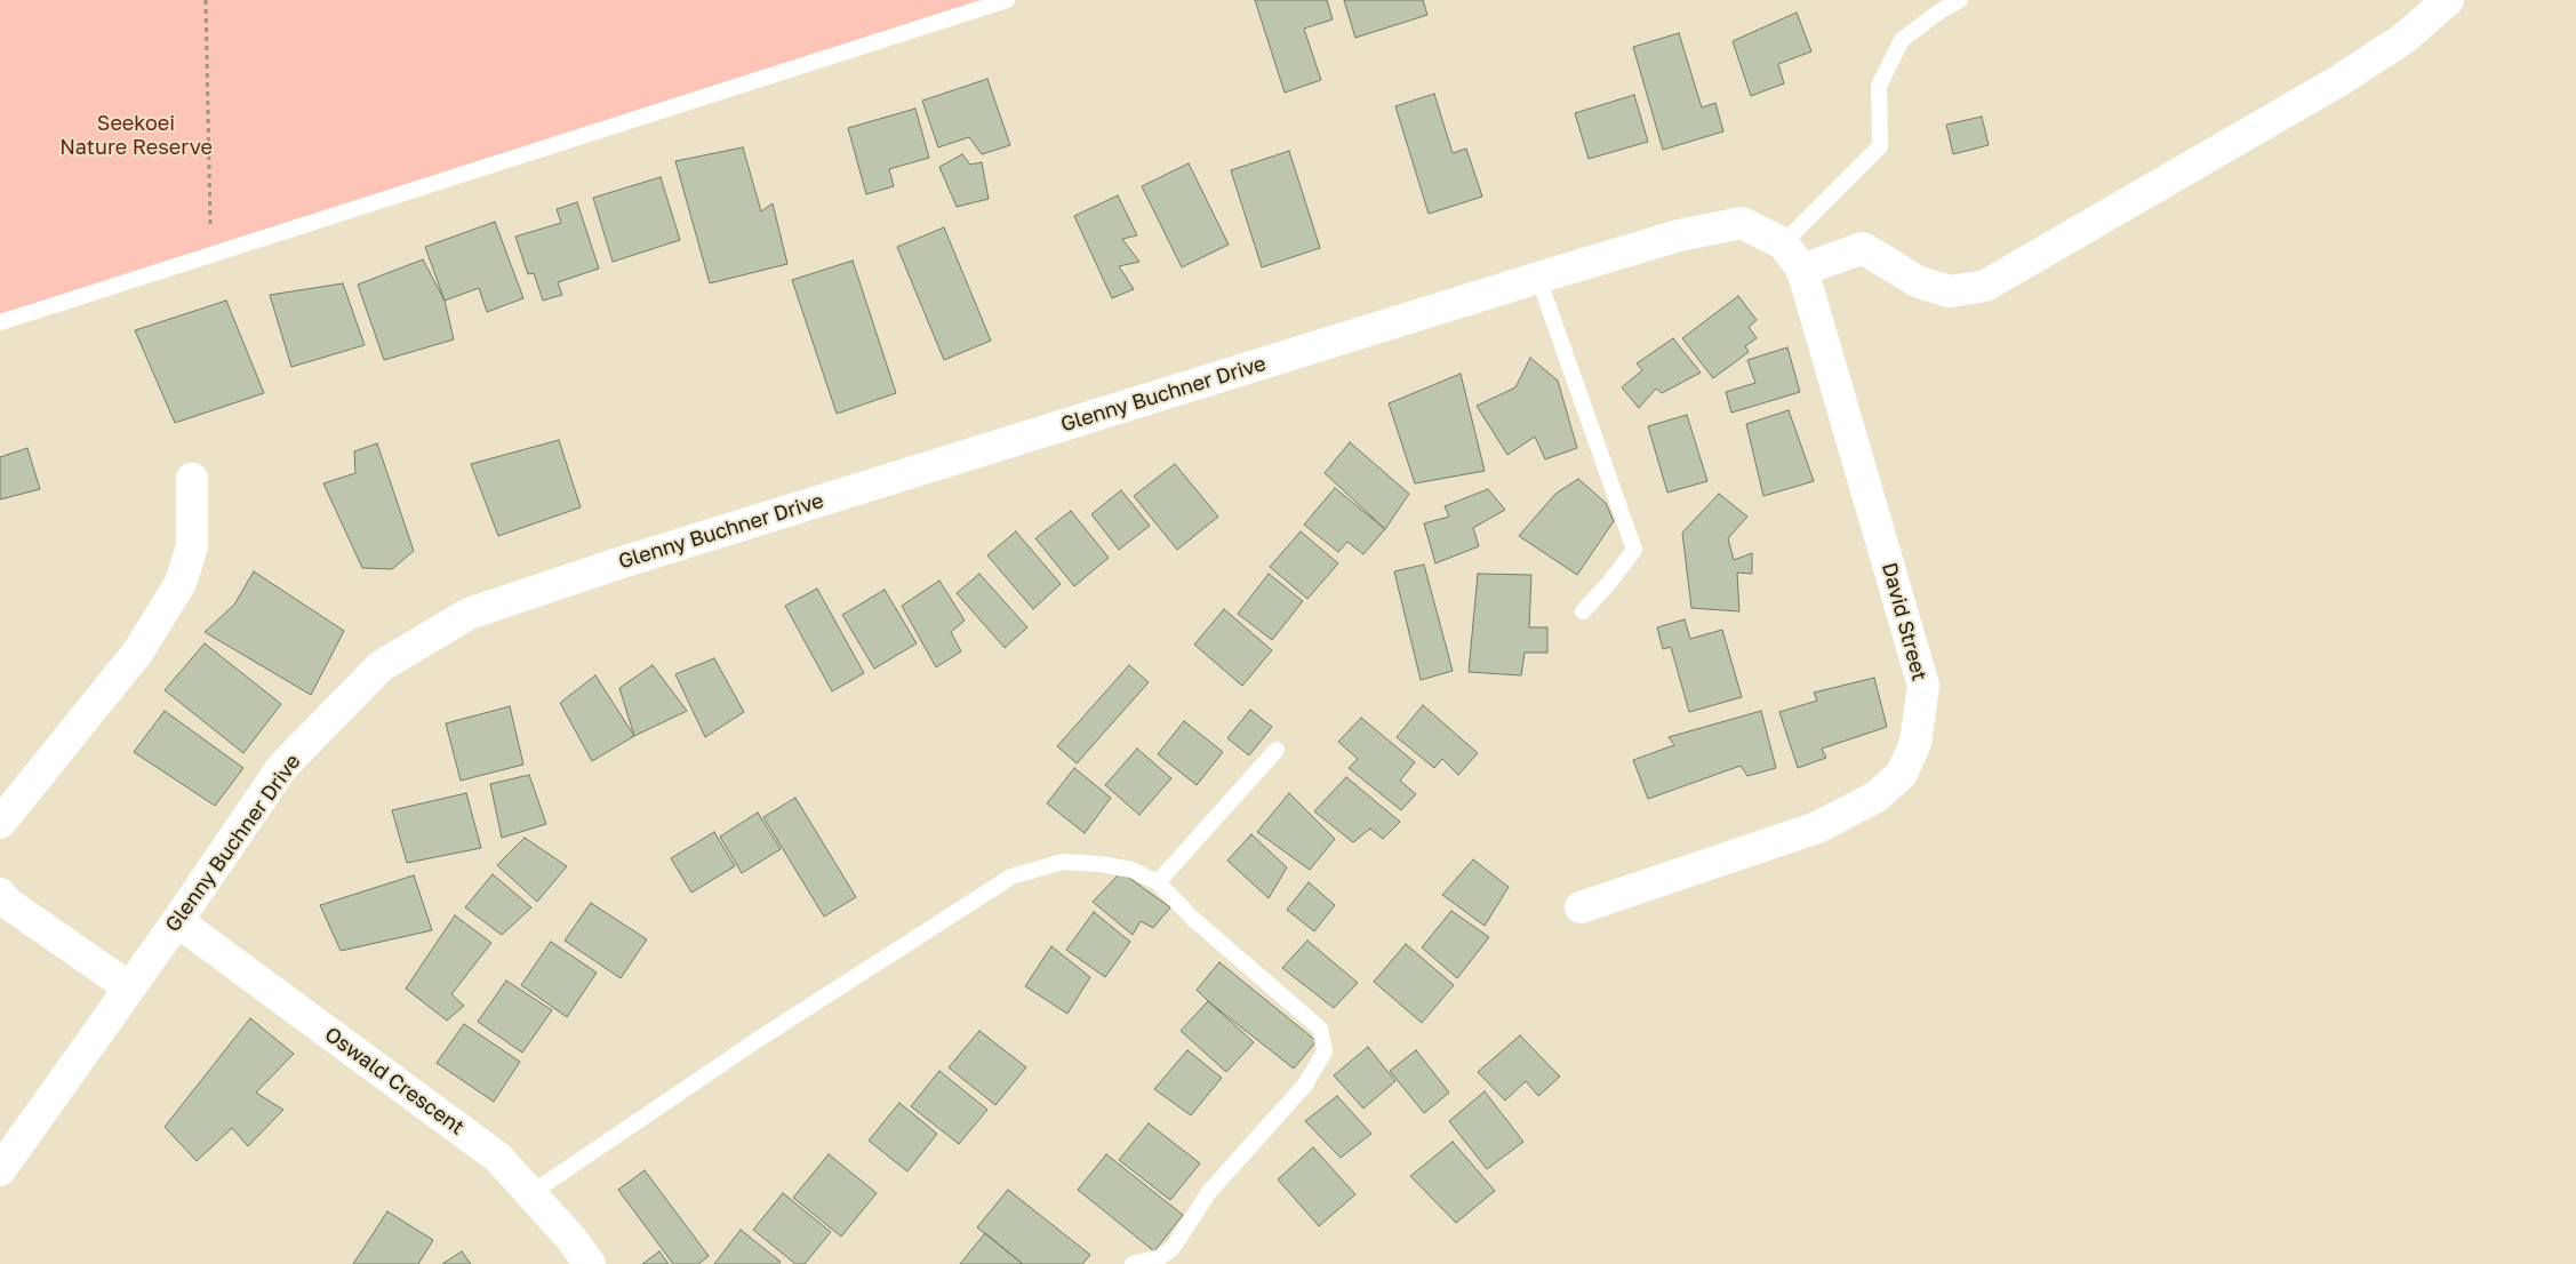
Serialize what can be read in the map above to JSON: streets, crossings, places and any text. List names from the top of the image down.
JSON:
{
  "streets": {
    "street": ["Glenny Buchner Drive", "David Street", "Oswald Crescent"]
  },
  "crossings": [
    ["Glenny Buchner Drive", "David Street"],
    ["Glenny Buchner Drive", "Oswald Crescent"]
  ],
  "parks": ["Seekoei Nature Reserve"]
}
